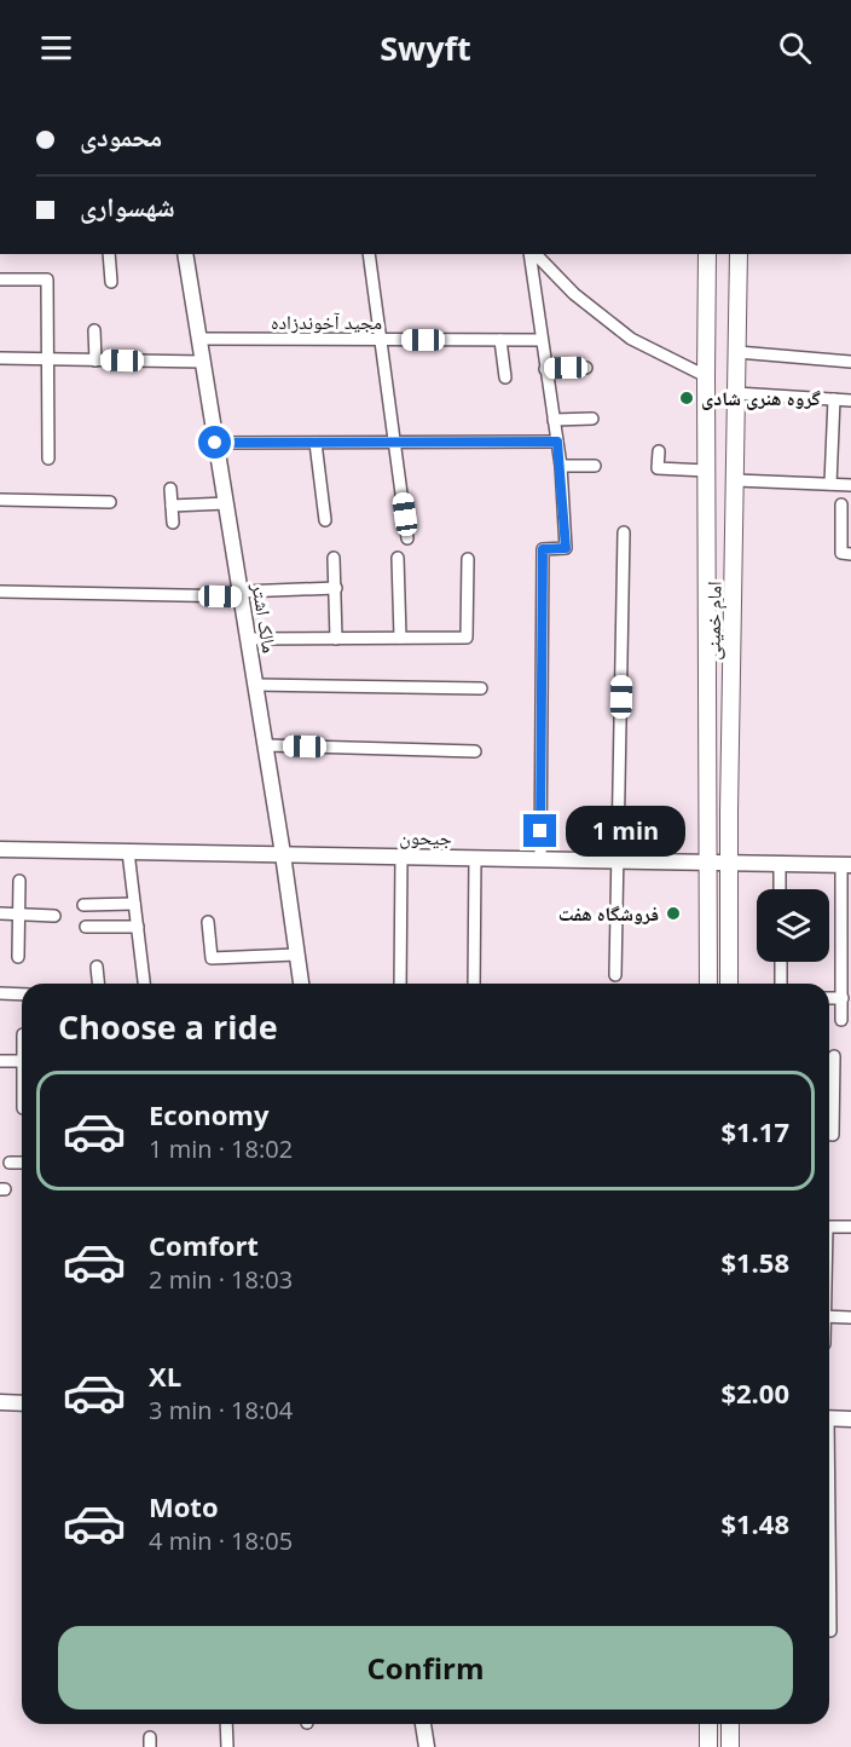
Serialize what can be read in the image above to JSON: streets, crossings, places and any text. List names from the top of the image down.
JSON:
{
  "streets": {
    "main road": ["مالک اشتر", "امام خمینی", "جیحون"],
    "street": ["مجید آخوندزاده"]
  },
  "crossings": [
    ["مجید آخوندزاده", "مالک اشتر"],
    ["مالک اشتر", "جیحون"],
    ["امام خمینی", "جیحون"]
  ],
  "places": ["گروه هنری شادی", "فروشگاه هفت"],
  "page": {
    "header": "Swyft",
    "banner": ["محمودی", "شهسواری"],
    "bubble": "1 min",
    "heading": "Choose a ride",
    "list": [
      {
        "name": "Economy",
        "note": "1 min · 18:02",
        "value": "$1.17"
      },
      {
        "name": "Comfort",
        "note": "2 min · 18:03",
        "value": "$1.58"
      },
      {
        "name": "XL",
        "note": "3 min · 18:04",
        "value": "$2.00"
      },
      {
        "name": "Moto",
        "note": "4 min · 18:05",
        "value": "$1.48"
      }
    ],
    "buttons": "Confirm"
  }
}
